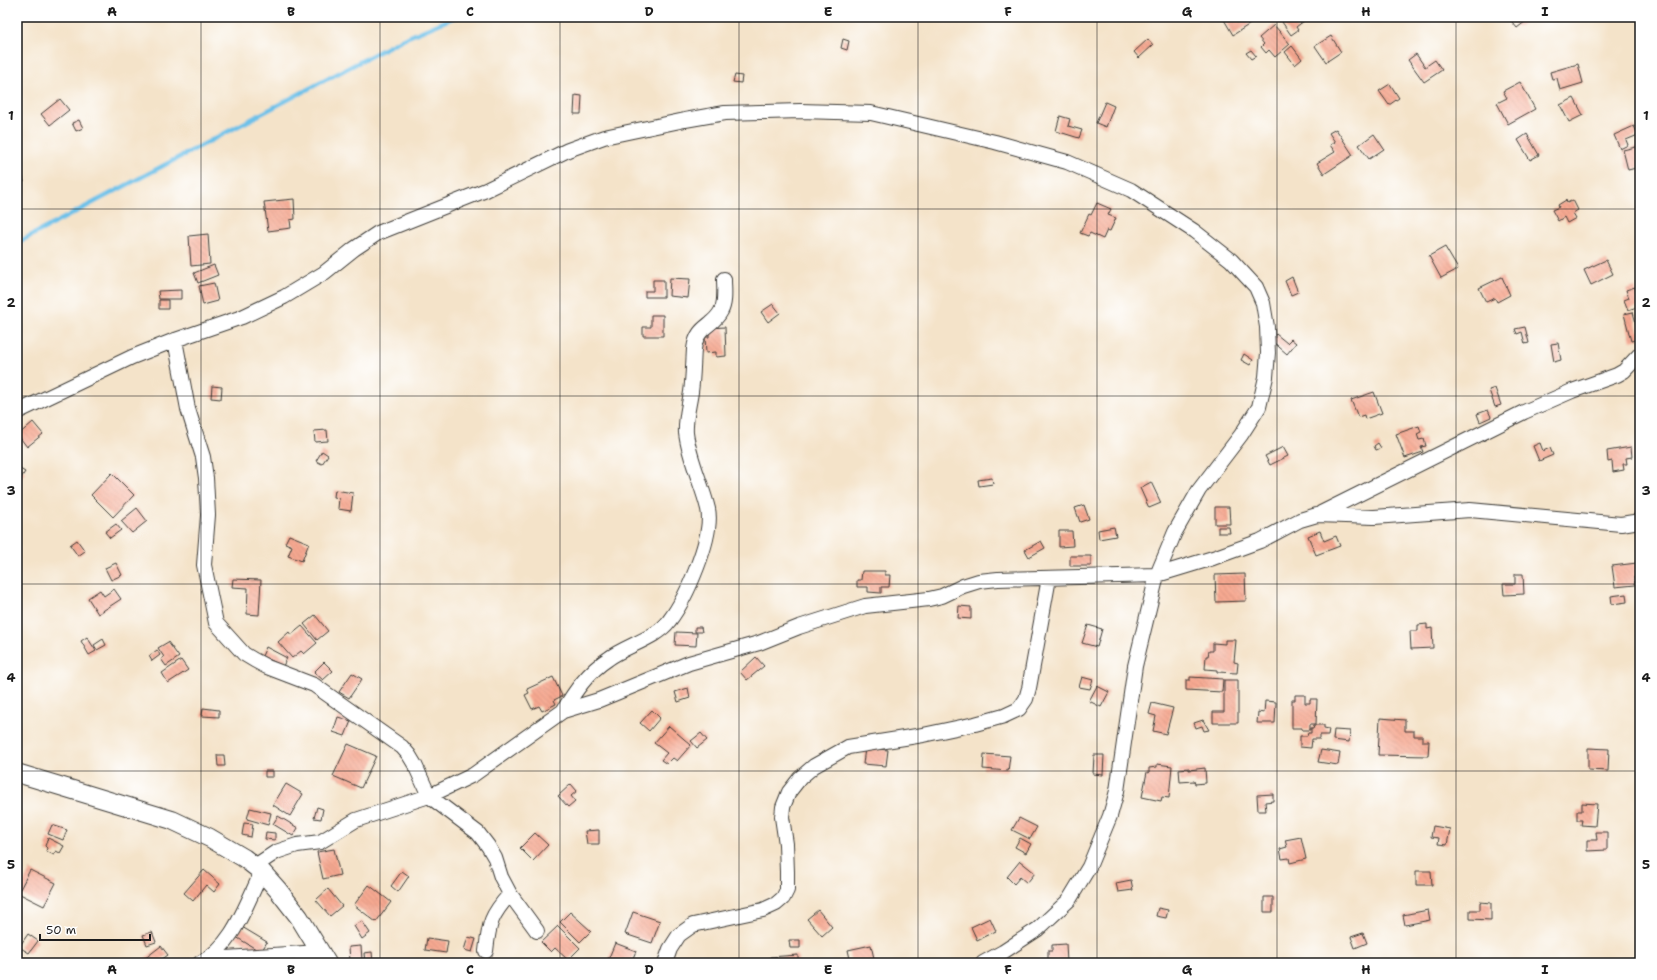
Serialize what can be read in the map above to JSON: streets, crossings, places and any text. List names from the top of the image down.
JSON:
{
  "scale_bar": "50 m",
  "grid": {
    "columns": [
      "A",
      "B",
      "C",
      "D",
      "E",
      "F",
      "G",
      "H",
      "I"
    ],
    "rows": [
      "1",
      "2",
      "3",
      "4",
      "5"
    ]
  }
}
